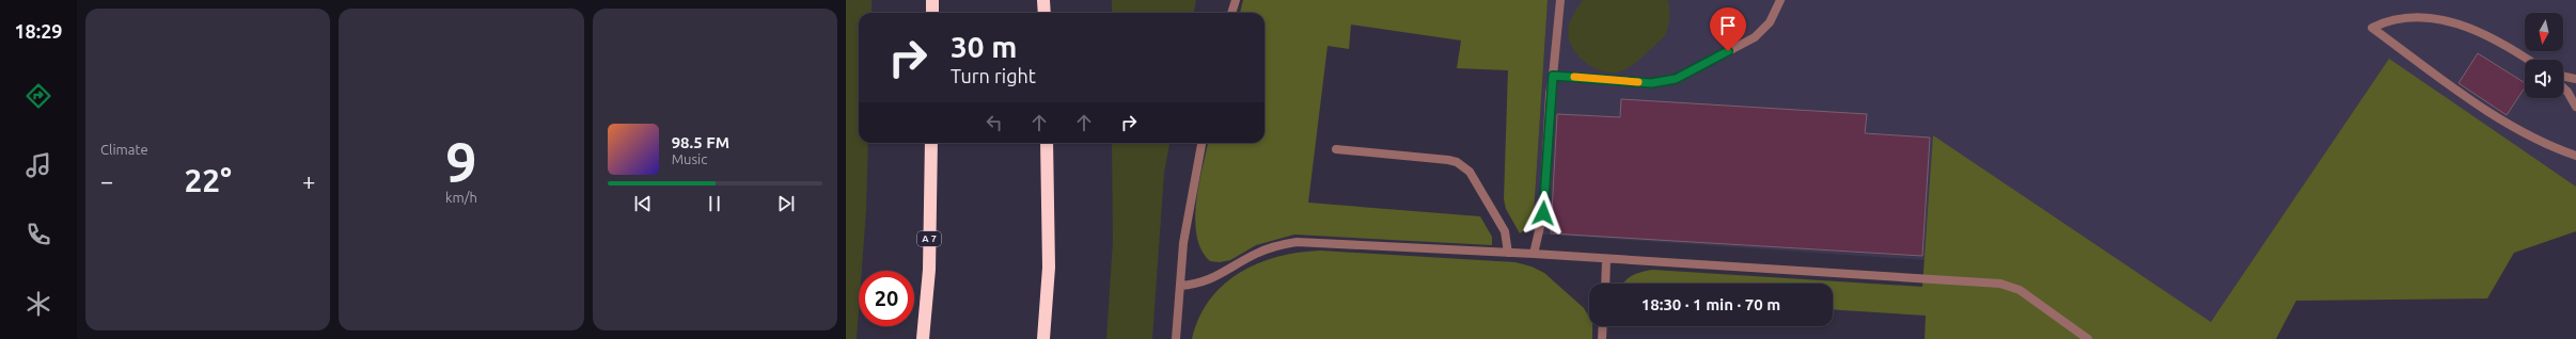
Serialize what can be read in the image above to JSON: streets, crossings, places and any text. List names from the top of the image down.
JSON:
{
  "streets": {
    "highway": ["A 7"]
  },
  "north": "bottom",
  "page": {
    "tabs": "18:29",
    "tile": [
      "Climate",
      ["9", "km/h"]
    ],
    "turn": ["30 m", "Turn right"],
    "song": ["98.5 FM", "Music"],
    "heat": ["−", "22°", "+"],
    "limit": "20",
    "trip": "18:30 · 1 min · 70 m"
  }
}
